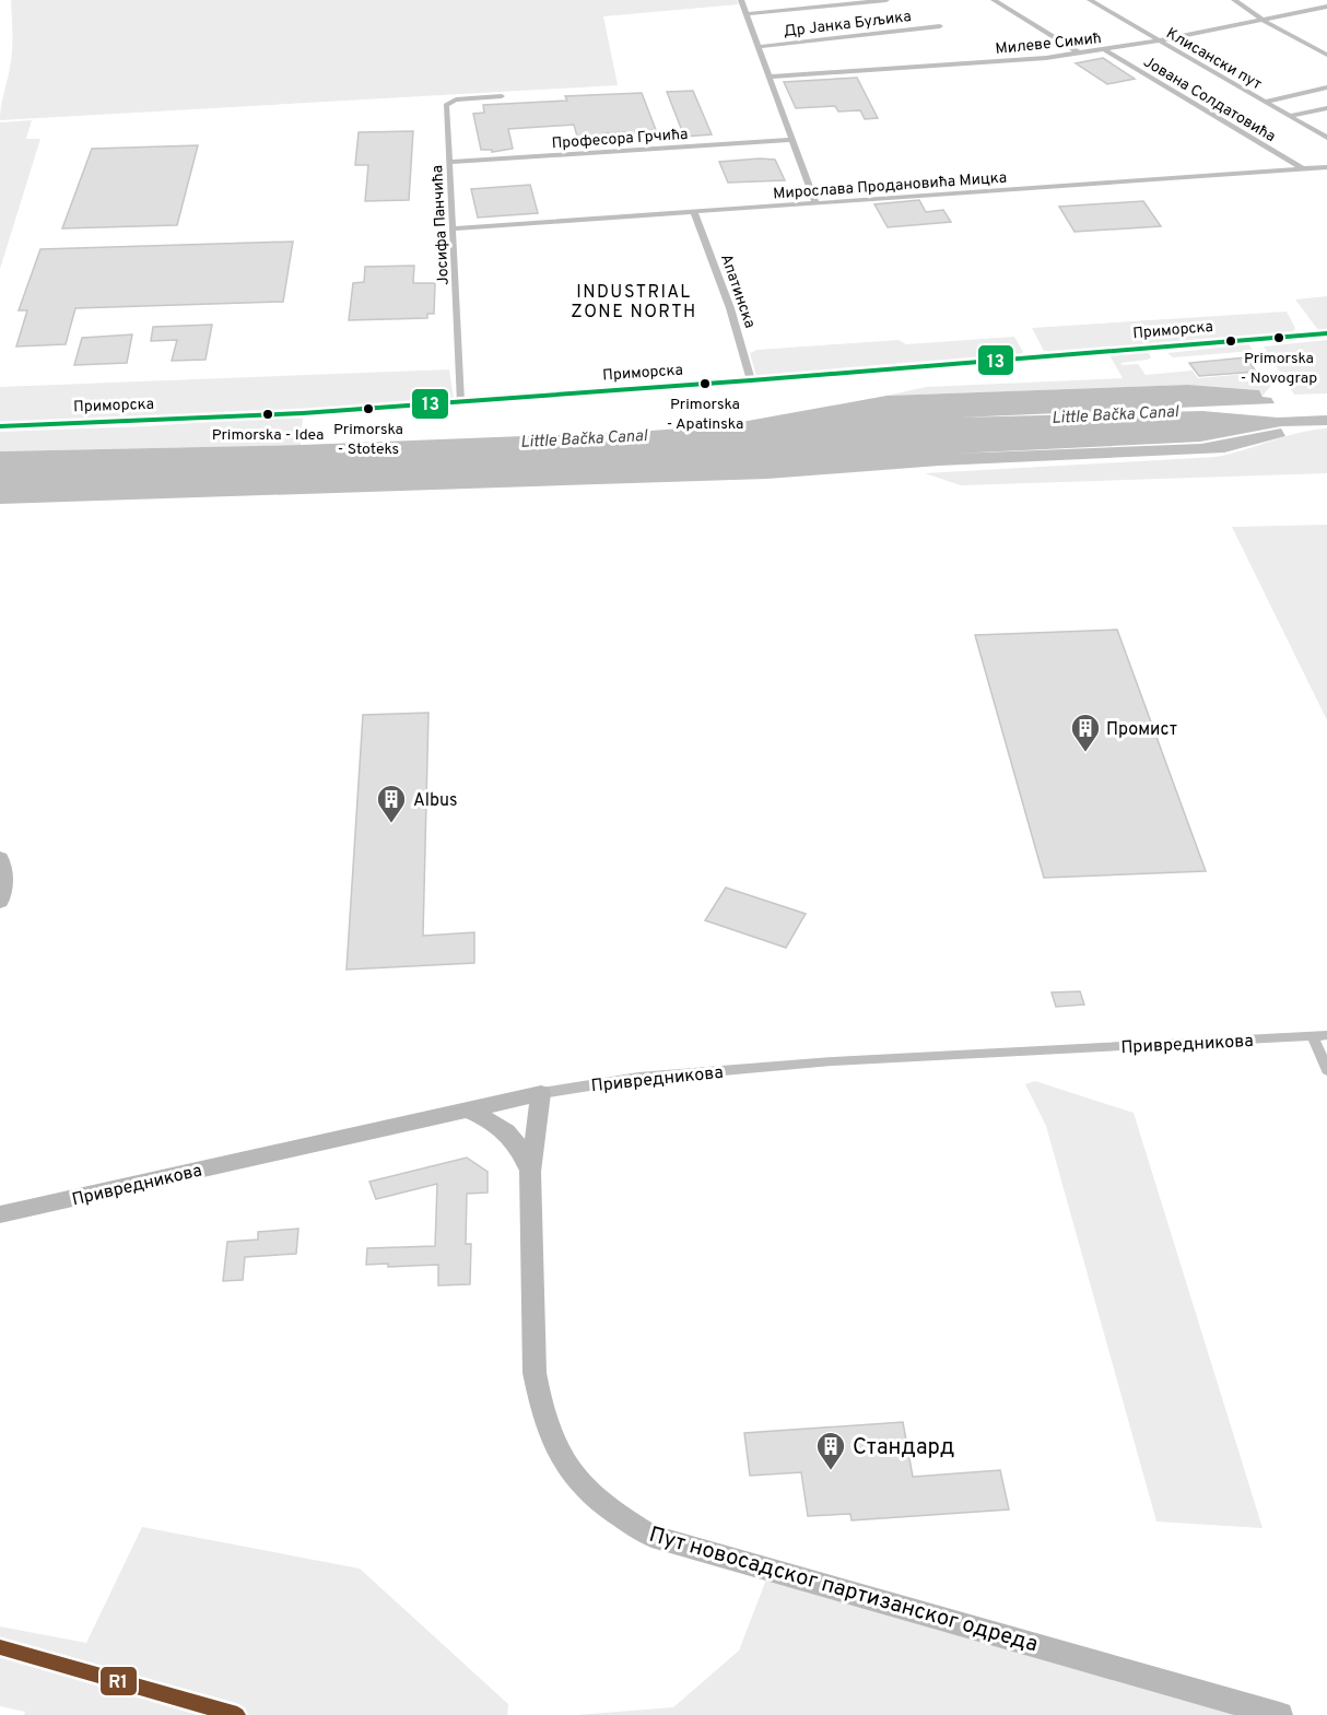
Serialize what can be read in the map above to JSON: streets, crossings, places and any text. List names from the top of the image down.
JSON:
{
  "streets": {
    "street": [
      "Др Јанка Буљика",
      "Милеве Симић",
      "Клисански пут",
      "Јована Солдатовића",
      "Професора Грчића",
      "Мирослава Продановића Мицка",
      "Јосифа Панчића",
      "Апатинска",
      "Приморска",
      "Привредникова",
      "Пут новосадског партизанског одреда"
    ]
  },
  "crossings": [
    ["Милеве Симић", "Клисански пут"],
    ["Милеве Симић", "Јована Солдатовића"],
    ["Јована Солдатовића", "Мирослава Продановића Мицка"],
    ["Професора Грчића", "Јосифа Панчића"],
    ["Мирослава Продановића Мицка", "Јосифа Панчића"],
    ["Мирослава Продановића Мицка", "Апатинска"],
    ["Јосифа Панчића", "Приморска"],
    ["Апатинска", "Приморска"],
    ["Привредникова", "Пут новосадског партизанског одреда"]
  ],
  "districts": ["INDUSTRIAL ZONE NORTH"],
  "water": ["Little Bačka Canal"],
  "places": {
    "other": [
      "Primorska - Novograp",
      "Primorska - Apatinska",
      "Primorska - Stoteks",
      "Primorska - Idea"
    ],
    "building": ["Промист", "Albus", "Стандард"]
  },
  "lines": ["transit line 13", "transit line R1"]
}
